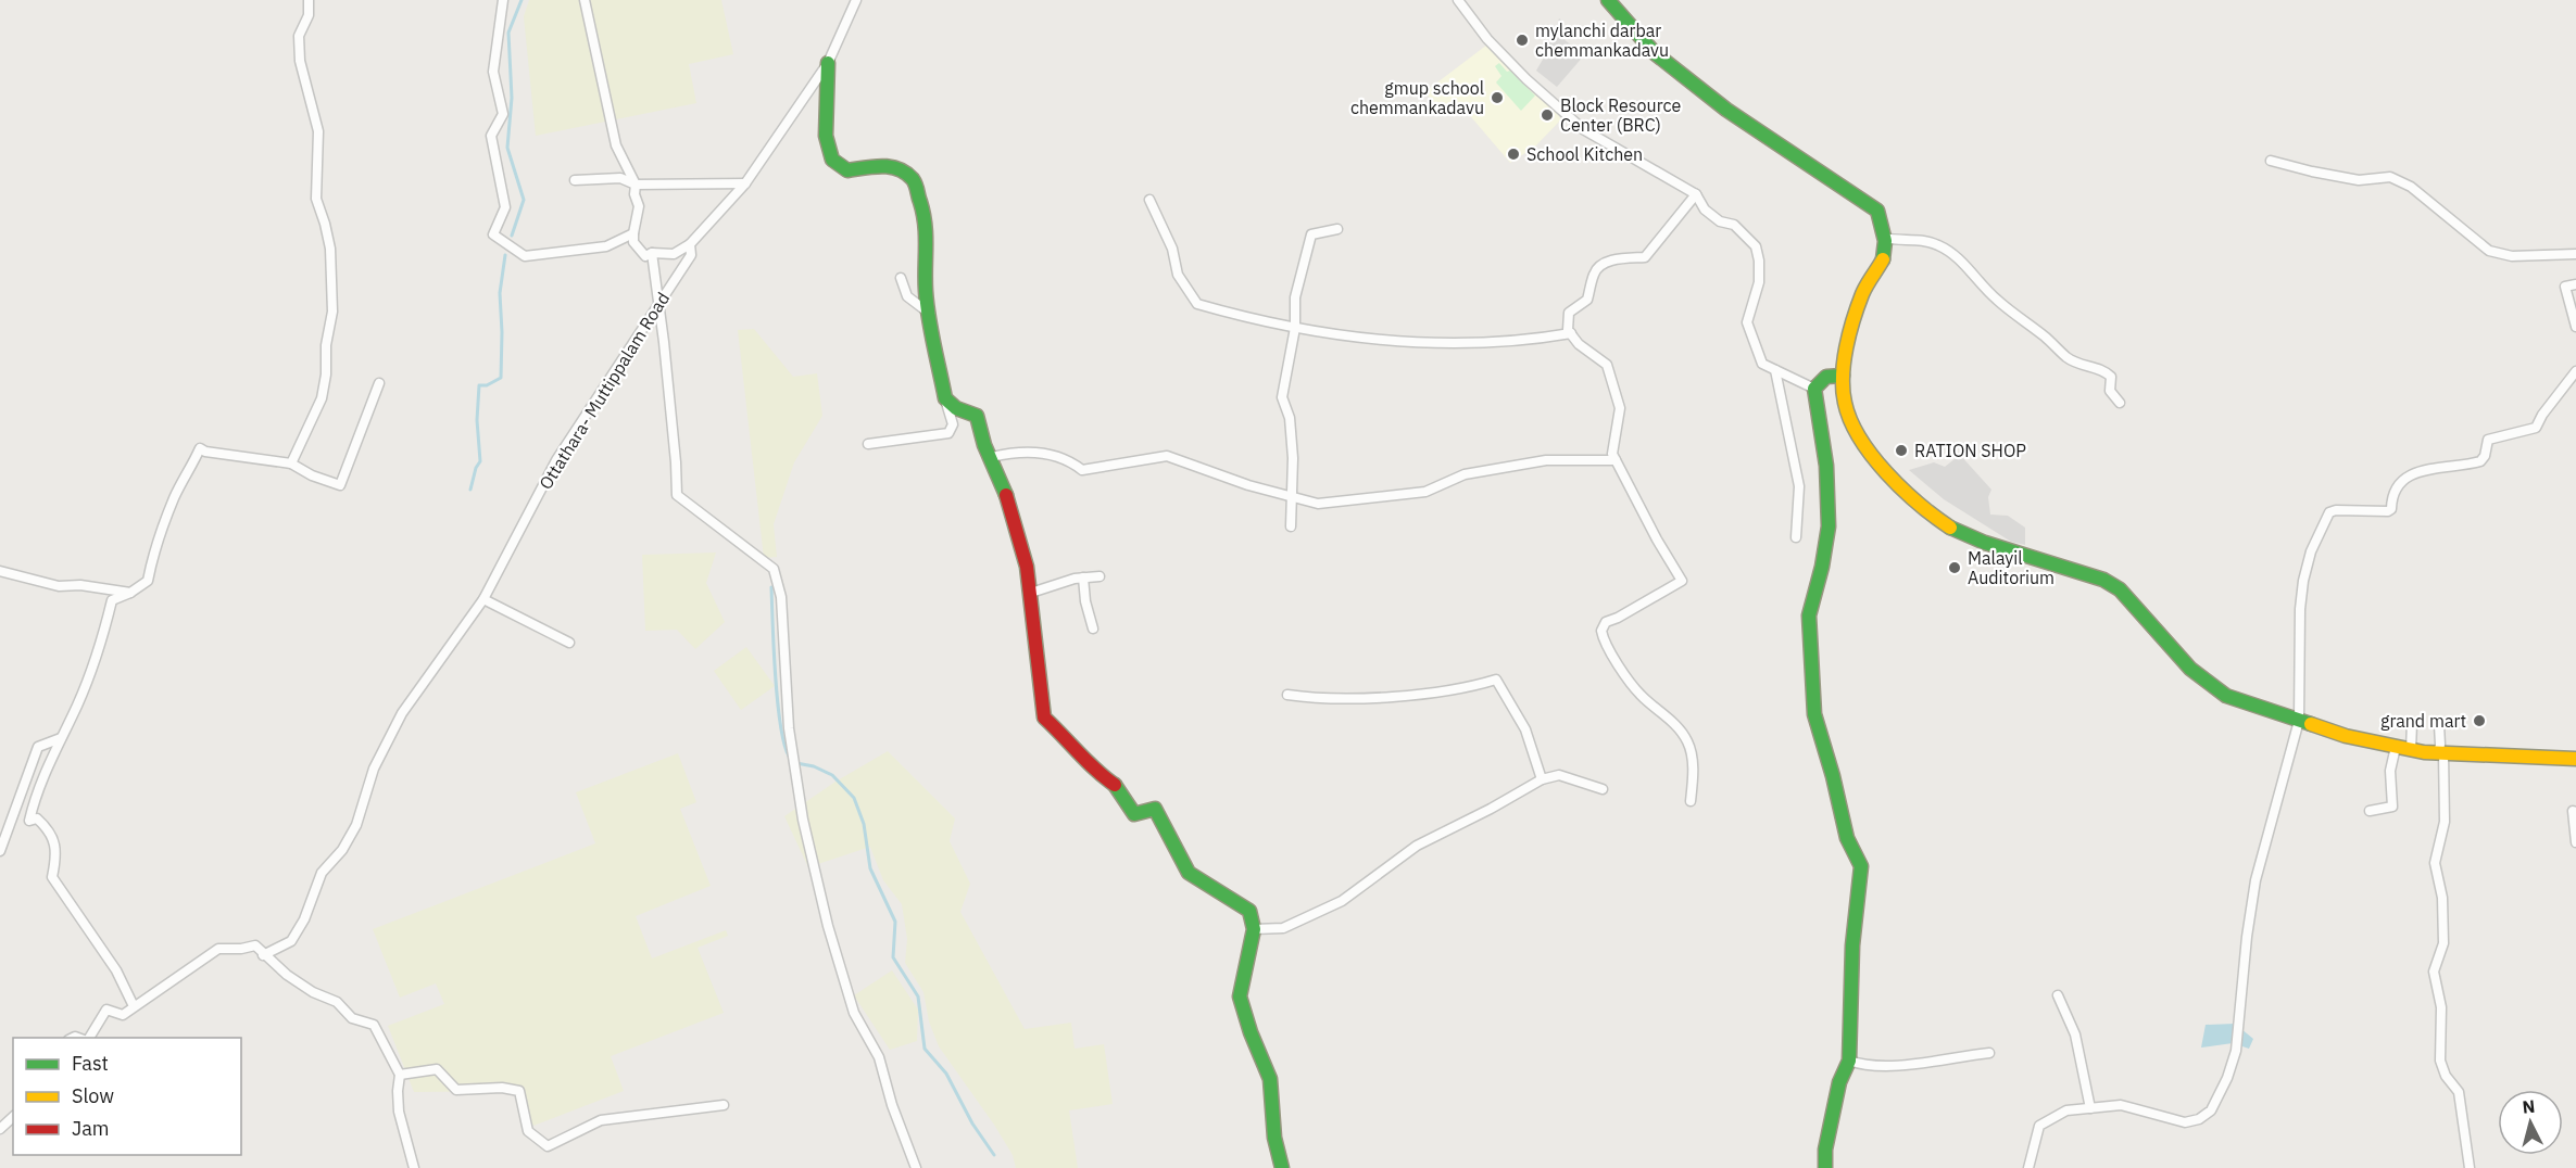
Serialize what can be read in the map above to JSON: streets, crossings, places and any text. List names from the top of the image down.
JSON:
{
  "streets": {
    "street": ["Ottathara- Muttippalam Road"]
  },
  "places": [
    "mylanchi darbar chemmankadavu",
    "gmup school chemmankadavu",
    "Block Resource Center (BRC)",
    "School Kitchen",
    "RATION SHOP",
    "Malayil Auditorium",
    "grand mart"
  ],
  "legend": ["Fast", "Slow", "Jam"],
  "north": "top"
}
